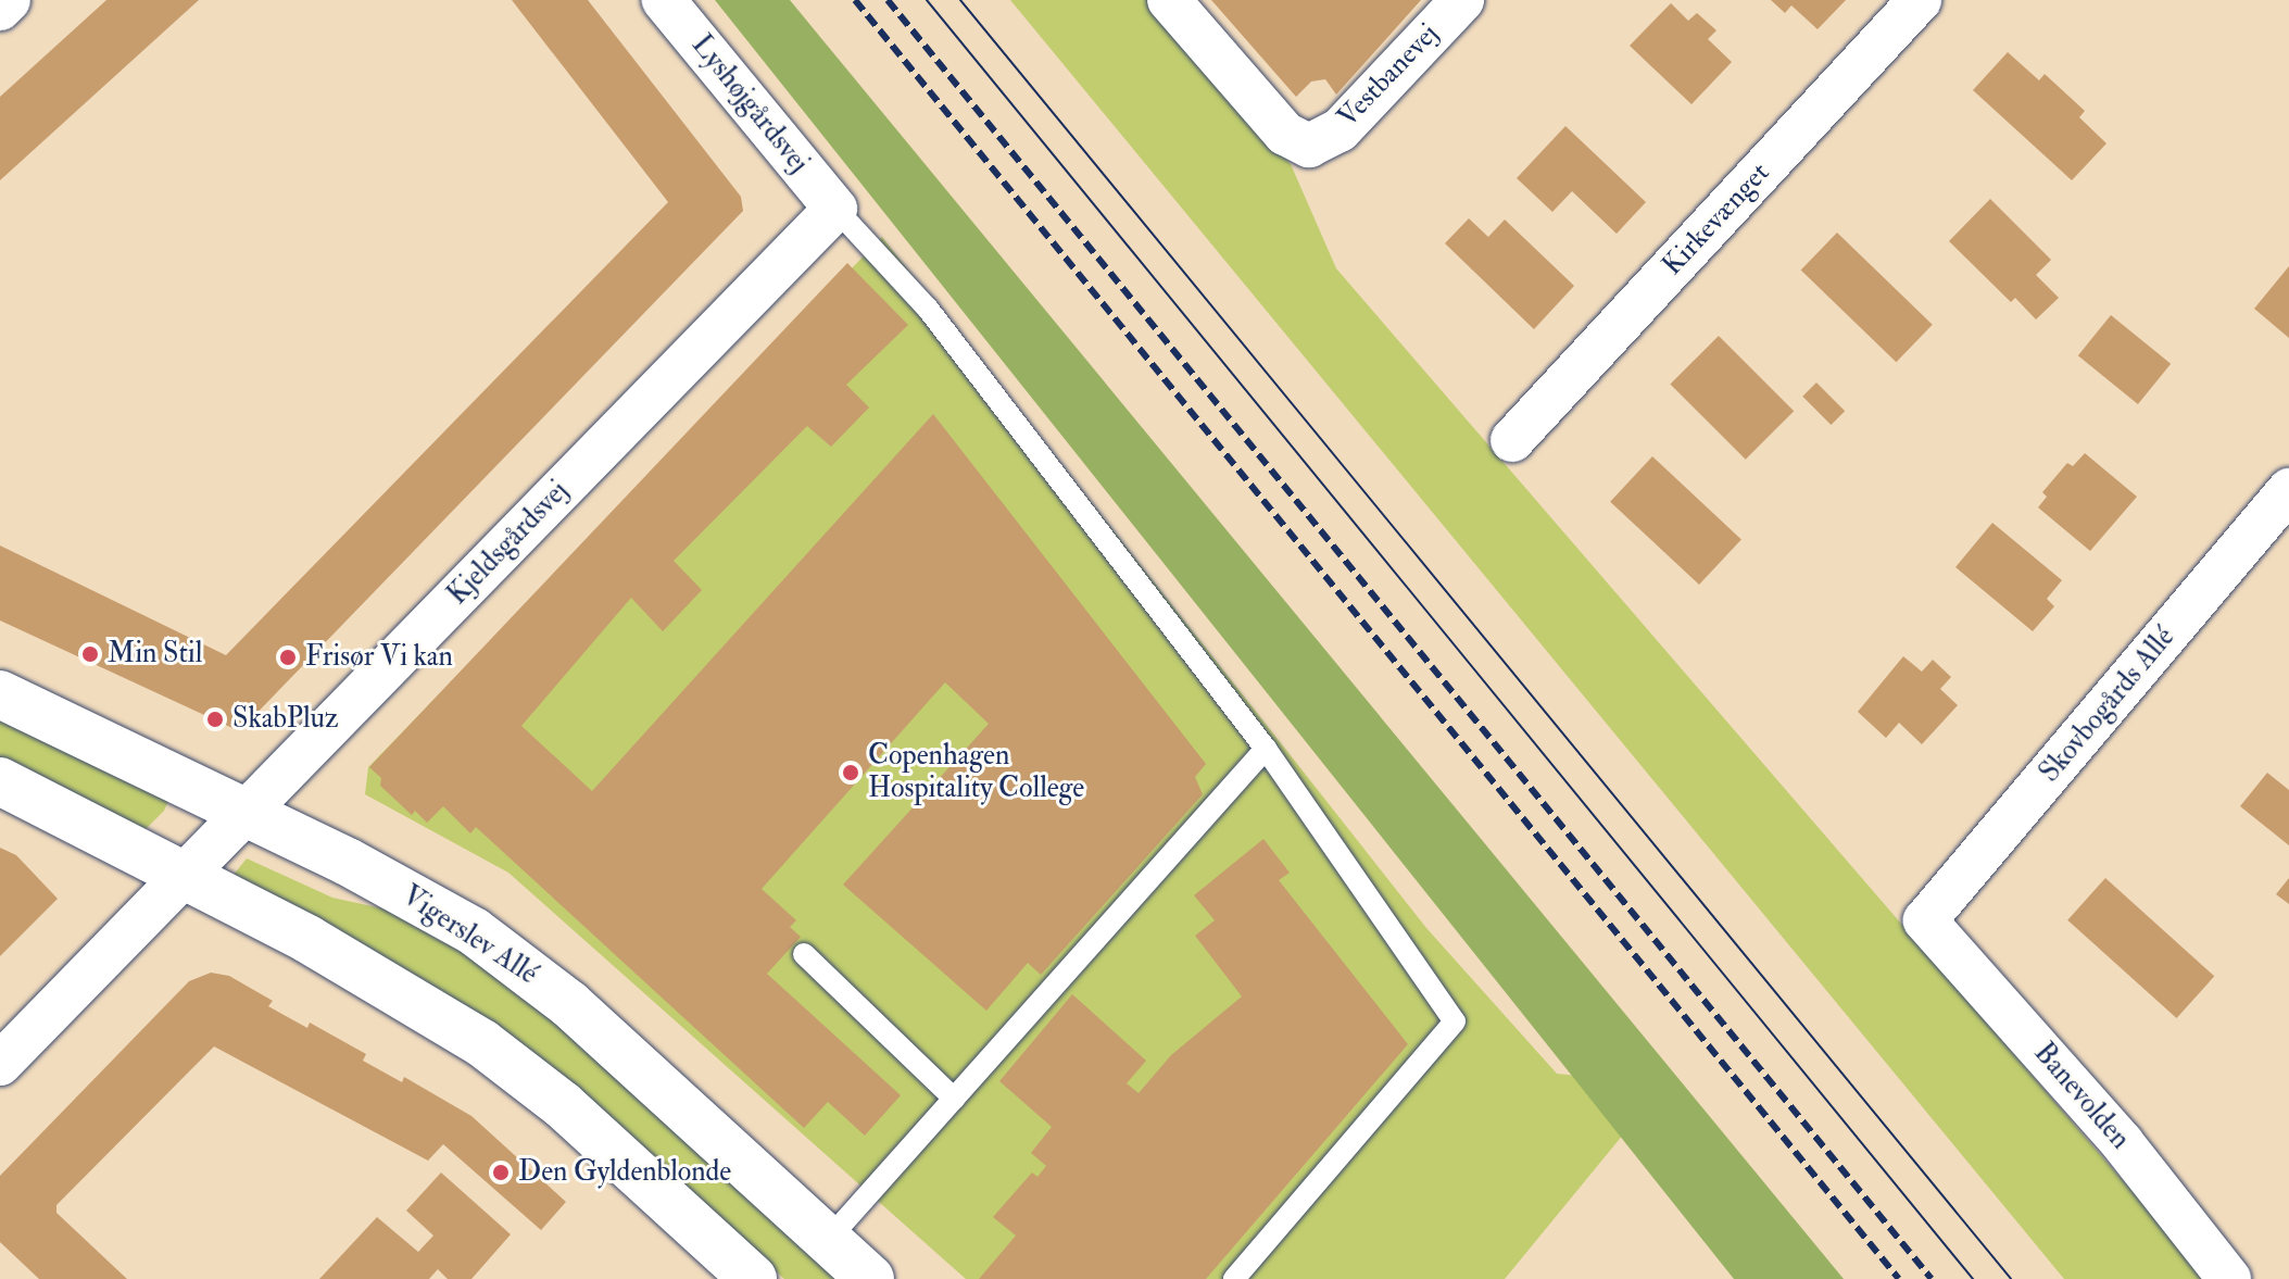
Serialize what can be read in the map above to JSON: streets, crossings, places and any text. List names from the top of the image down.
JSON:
{
  "streets": {
    "street": [
      "Vestbanevej",
      "Lyshøjgårdsvej",
      "Kirkevænget",
      "Kjeldsgårdsvej",
      "Skovbogårds Allé",
      "Vigerslev Allé",
      "Banevolden"
    ]
  },
  "crossings": [
    ["Lyshøjgårdsvej", "Kjeldsgårdsvej"],
    ["Kjeldsgårdsvej", "Vigerslev Allé"],
    ["Skovbogårds Allé", "Banevolden"]
  ],
  "places": [
    "Min Stil",
    "Frisør Vi kan",
    "SkabPluz",
    "Copenhagen Hospitality College",
    "Den Gyldenblonde"
  ]
}
